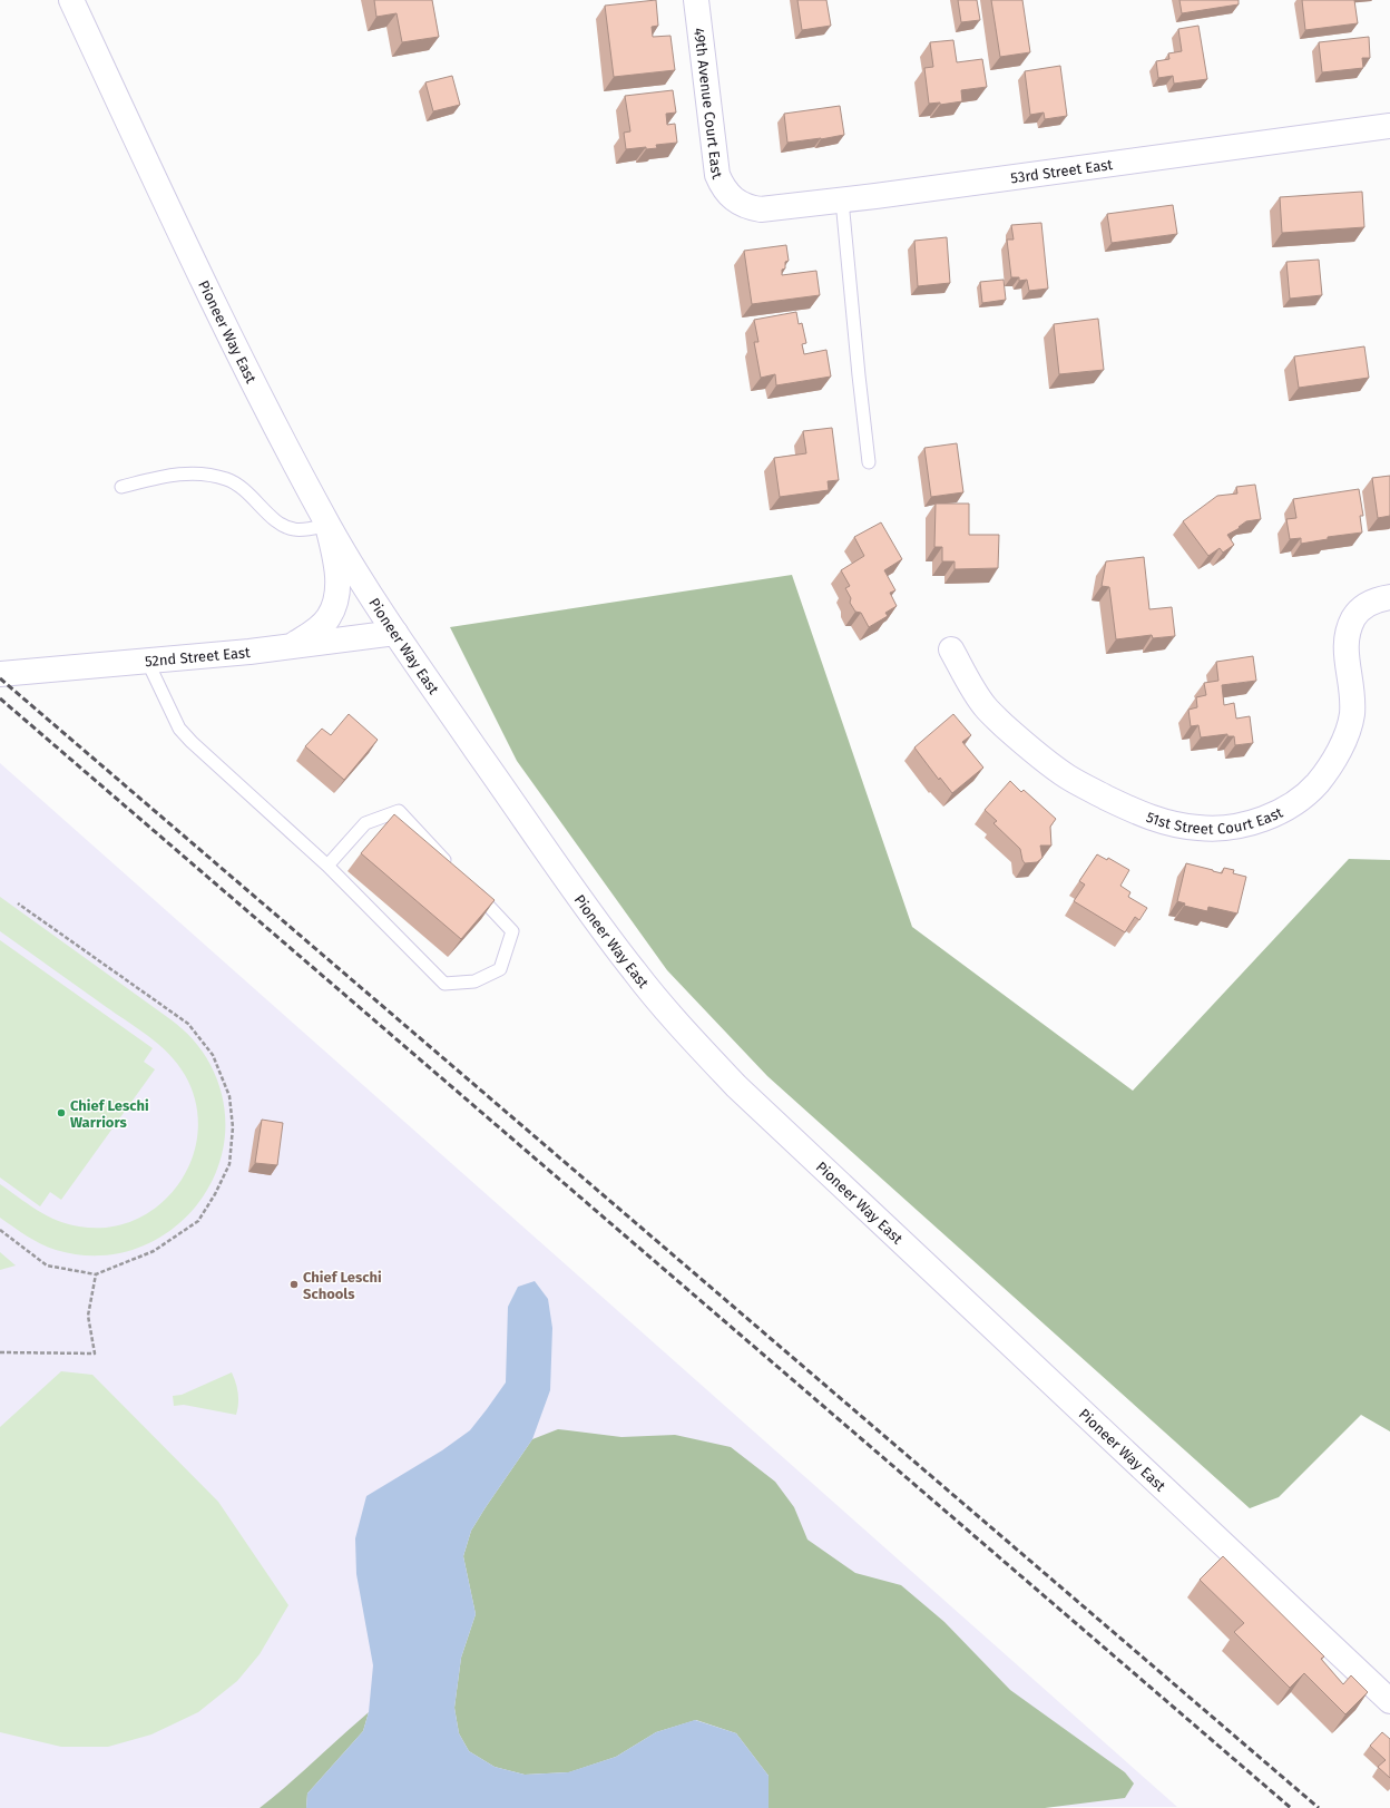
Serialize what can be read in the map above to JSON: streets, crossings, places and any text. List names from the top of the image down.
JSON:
{
  "streets": {
    "main road": [
      "49th Avenue Court East",
      "53rd Street East",
      "Pioneer Way East",
      "52nd Street East",
      "51st Street Court East"
    ]
  },
  "crossings": [
    ["49th Avenue Court East", "53rd Street East"],
    ["Pioneer Way East", "52nd Street East"]
  ],
  "places": ["Chief Leschi Warriors", "Chief Leschi Schools"]
}
